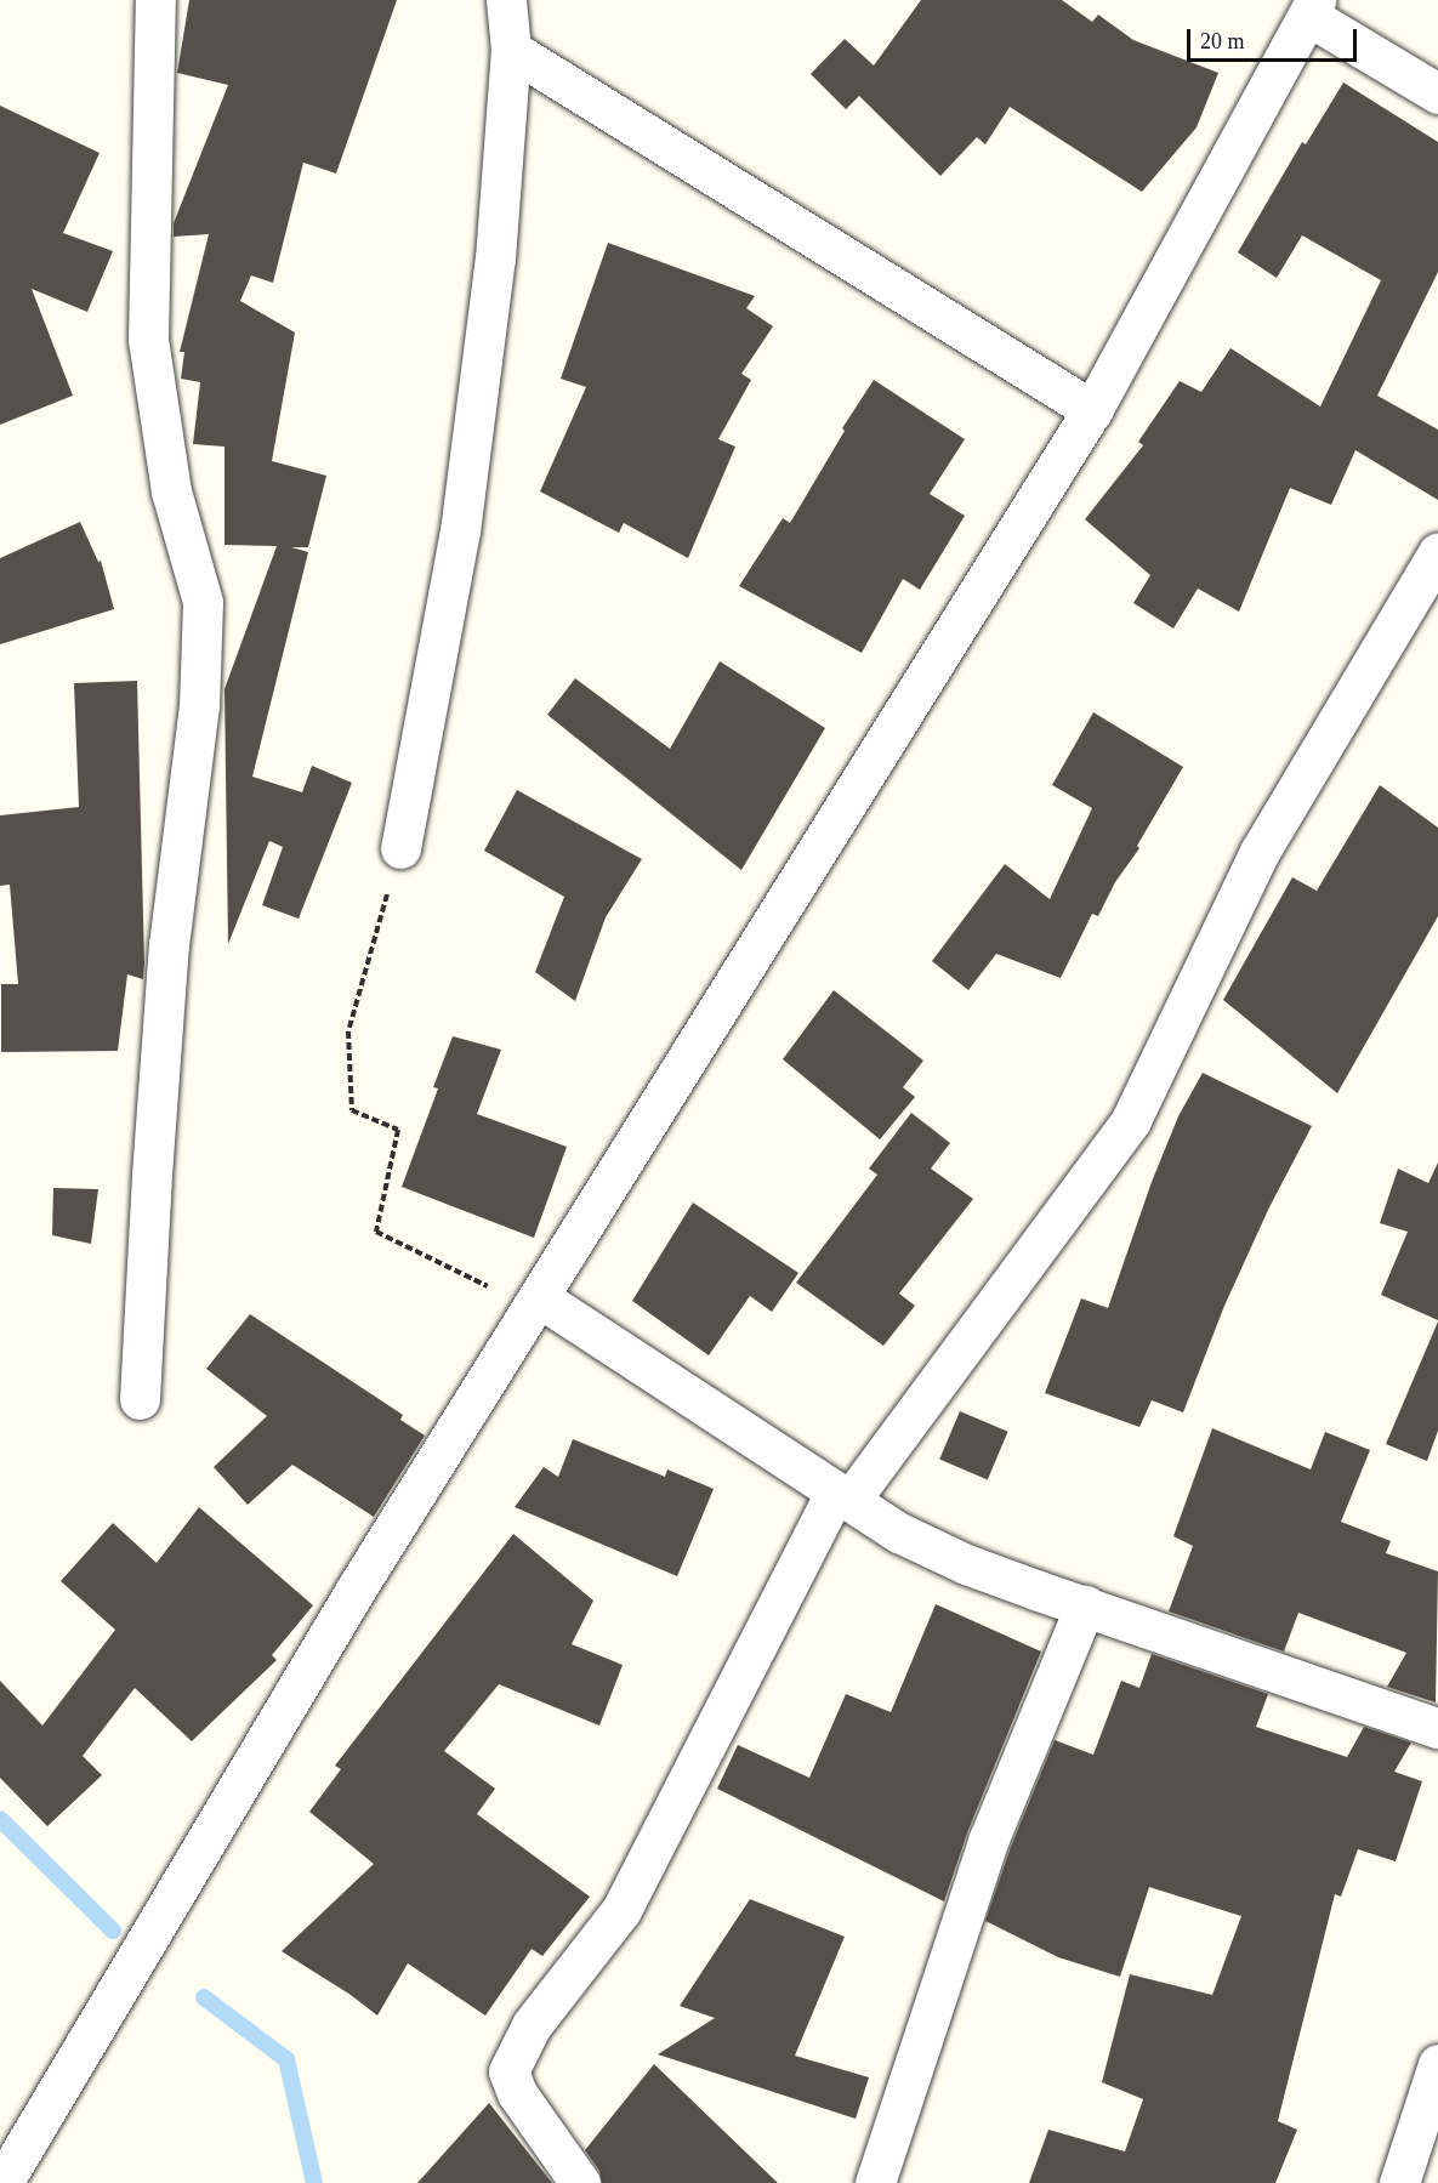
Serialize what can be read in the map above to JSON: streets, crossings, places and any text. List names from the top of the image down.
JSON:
{
  "scale_bar": "20 m"
}
